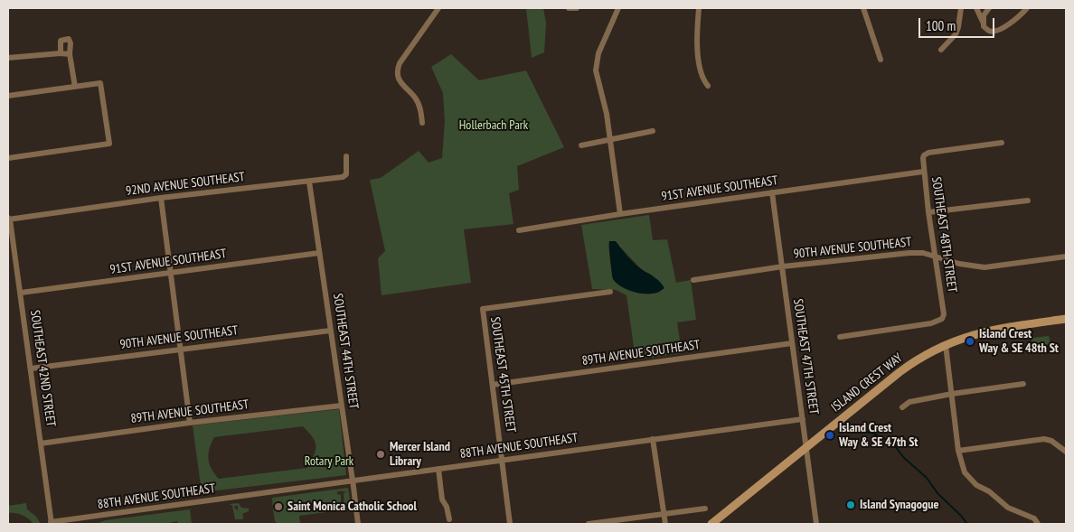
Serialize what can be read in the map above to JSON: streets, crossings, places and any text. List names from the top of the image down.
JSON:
{
  "streets": {
    "main road": ["ISLAND CREST WAY"],
    "street": [
      "92ND AVENUE SOUTHEAST",
      "91ST AVENUE SOUTHEAST",
      "SOUTHEAST 48TH STREET",
      "90TH AVENUE SOUTHEAST",
      "SOUTHEAST 44TH STREET",
      "89TH AVENUE SOUTHEAST",
      "SOUTHEAST 47TH STREET",
      "SOUTHEAST 42ND STREET",
      "SOUTHEAST 45TH STREET",
      "88TH AVENUE SOUTHEAST"
    ]
  },
  "crossings": [
    ["92ND AVENUE SOUTHEAST", "SOUTHEAST 44TH STREET"],
    ["92ND AVENUE SOUTHEAST", "SOUTHEAST 42ND STREET"],
    ["91ST AVENUE SOUTHEAST", "SOUTHEAST 48TH STREET"],
    ["91ST AVENUE SOUTHEAST", "SOUTHEAST 44TH STREET"],
    ["91ST AVENUE SOUTHEAST", "SOUTHEAST 47TH STREET"],
    ["91ST AVENUE SOUTHEAST", "SOUTHEAST 42ND STREET"],
    ["SOUTHEAST 48TH STREET", "90TH AVENUE SOUTHEAST"],
    ["90TH AVENUE SOUTHEAST", "SOUTHEAST 44TH STREET"],
    ["90TH AVENUE SOUTHEAST", "SOUTHEAST 47TH STREET"],
    ["90TH AVENUE SOUTHEAST", "SOUTHEAST 42ND STREET"],
    ["SOUTHEAST 44TH STREET", "89TH AVENUE SOUTHEAST"],
    ["SOUTHEAST 44TH STREET", "88TH AVENUE SOUTHEAST"],
    ["89TH AVENUE SOUTHEAST", "SOUTHEAST 47TH STREET"],
    ["89TH AVENUE SOUTHEAST", "SOUTHEAST 42ND STREET"],
    ["89TH AVENUE SOUTHEAST", "SOUTHEAST 45TH STREET"],
    ["SOUTHEAST 47TH STREET", "ISLAND CREST WAY"],
    ["SOUTHEAST 47TH STREET", "88TH AVENUE SOUTHEAST"],
    ["SOUTHEAST 42ND STREET", "88TH AVENUE SOUTHEAST"],
    ["SOUTHEAST 45TH STREET", "88TH AVENUE SOUTHEAST"]
  ],
  "parks": ["Hollerbach Park", "Rotary Park"],
  "places": [
    "Island Crest Way & SE 48th St",
    "Island Crest Way & SE 47th St",
    "Mercer Island Library",
    "Island Synagogue",
    "Saint Monica Catholic School"
  ],
  "scale_bar": "100 m"
}
